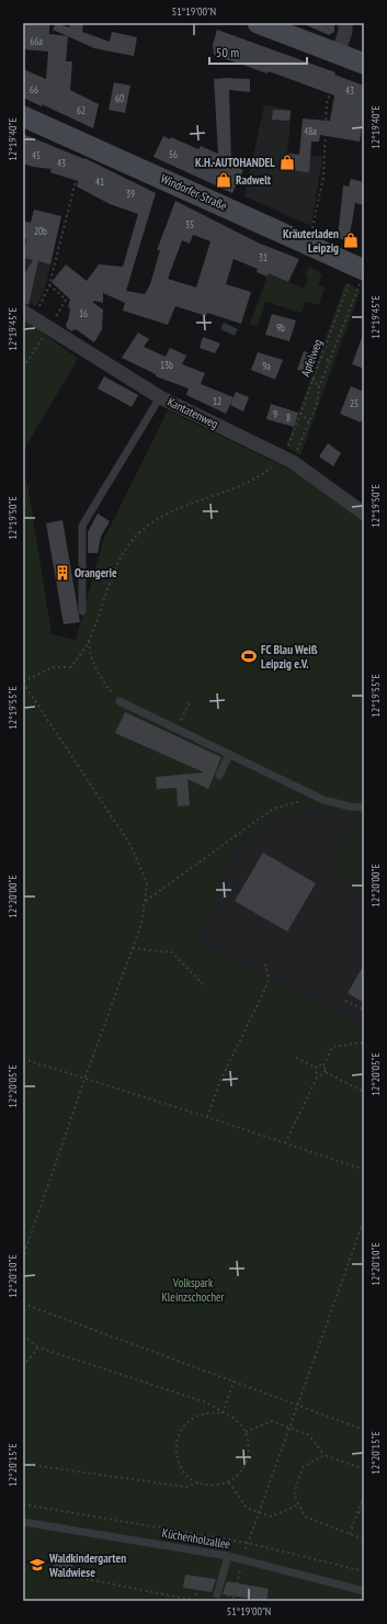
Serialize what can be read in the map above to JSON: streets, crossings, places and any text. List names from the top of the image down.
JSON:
{
  "streets": {
    "street": ["Windorfer Straße", "Kantatenweg"],
    "lane": ["Küchenholzallee"],
    "path": ["Apfelweg"]
  },
  "crossings": [
    ["Windorfer Straße", "Apfelweg"],
    ["Apfelweg", "Kantatenweg"]
  ],
  "parks": ["Volkspark Kleinzschocher"],
  "places": {
    "shop": ["K.H.-AUTOHANDEL", "Radwelt", "Kräuterladen Leipzig"],
    "building": ["Orangerie"],
    "sports": ["FC Blau Weiß Leipzig e.V."],
    "school or university": ["Waldkindergarten Waldwiese"]
  },
  "house_numbers": [
    "66a",
    "66",
    "43",
    "60",
    "62",
    "48a",
    "56",
    "45",
    "43",
    "41",
    "39",
    "35",
    "20b",
    "31",
    "16",
    "9b",
    "13b",
    "9a",
    "12",
    "25",
    "9",
    "8"
  ],
  "scale_bar": "50 m",
  "coordinates": [
    "51°19'00\"N",
    "12°19'40\"E",
    "12°19'45\"E",
    "12°19'50\"E",
    "12°19'55\"E",
    "12°20'00\"E",
    "12°20'05\"E",
    "12°20'10\"E",
    "12°20'15\"E"
  ]
}
